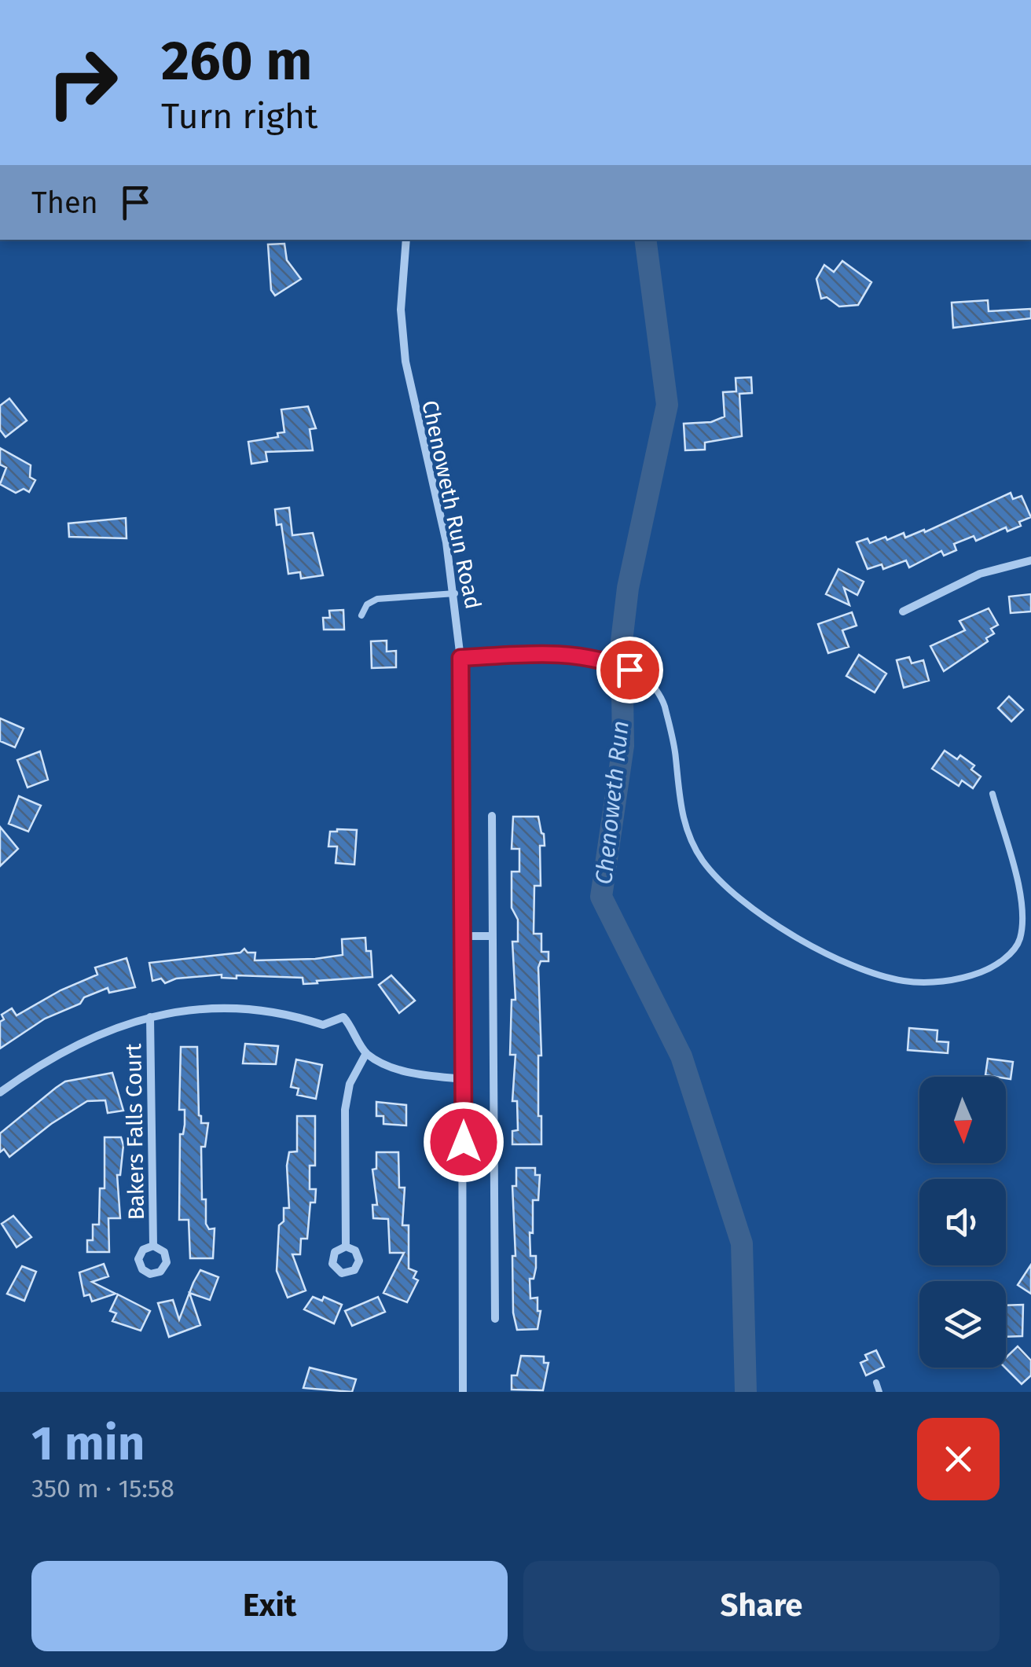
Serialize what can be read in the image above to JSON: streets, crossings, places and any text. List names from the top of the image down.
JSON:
{
  "streets": {
    "street": ["Chenoweth Run Road", "Bakers Falls Court"]
  },
  "water": ["Chenoweth Run"],
  "north": "bottom",
  "page": {
    "turn": ["260 m", "Turn right"],
    "then": "Then",
    "heading": ["1 min", "350 m · 15:58"],
    "buttons": ["Exit", "Share"]
  }
}
